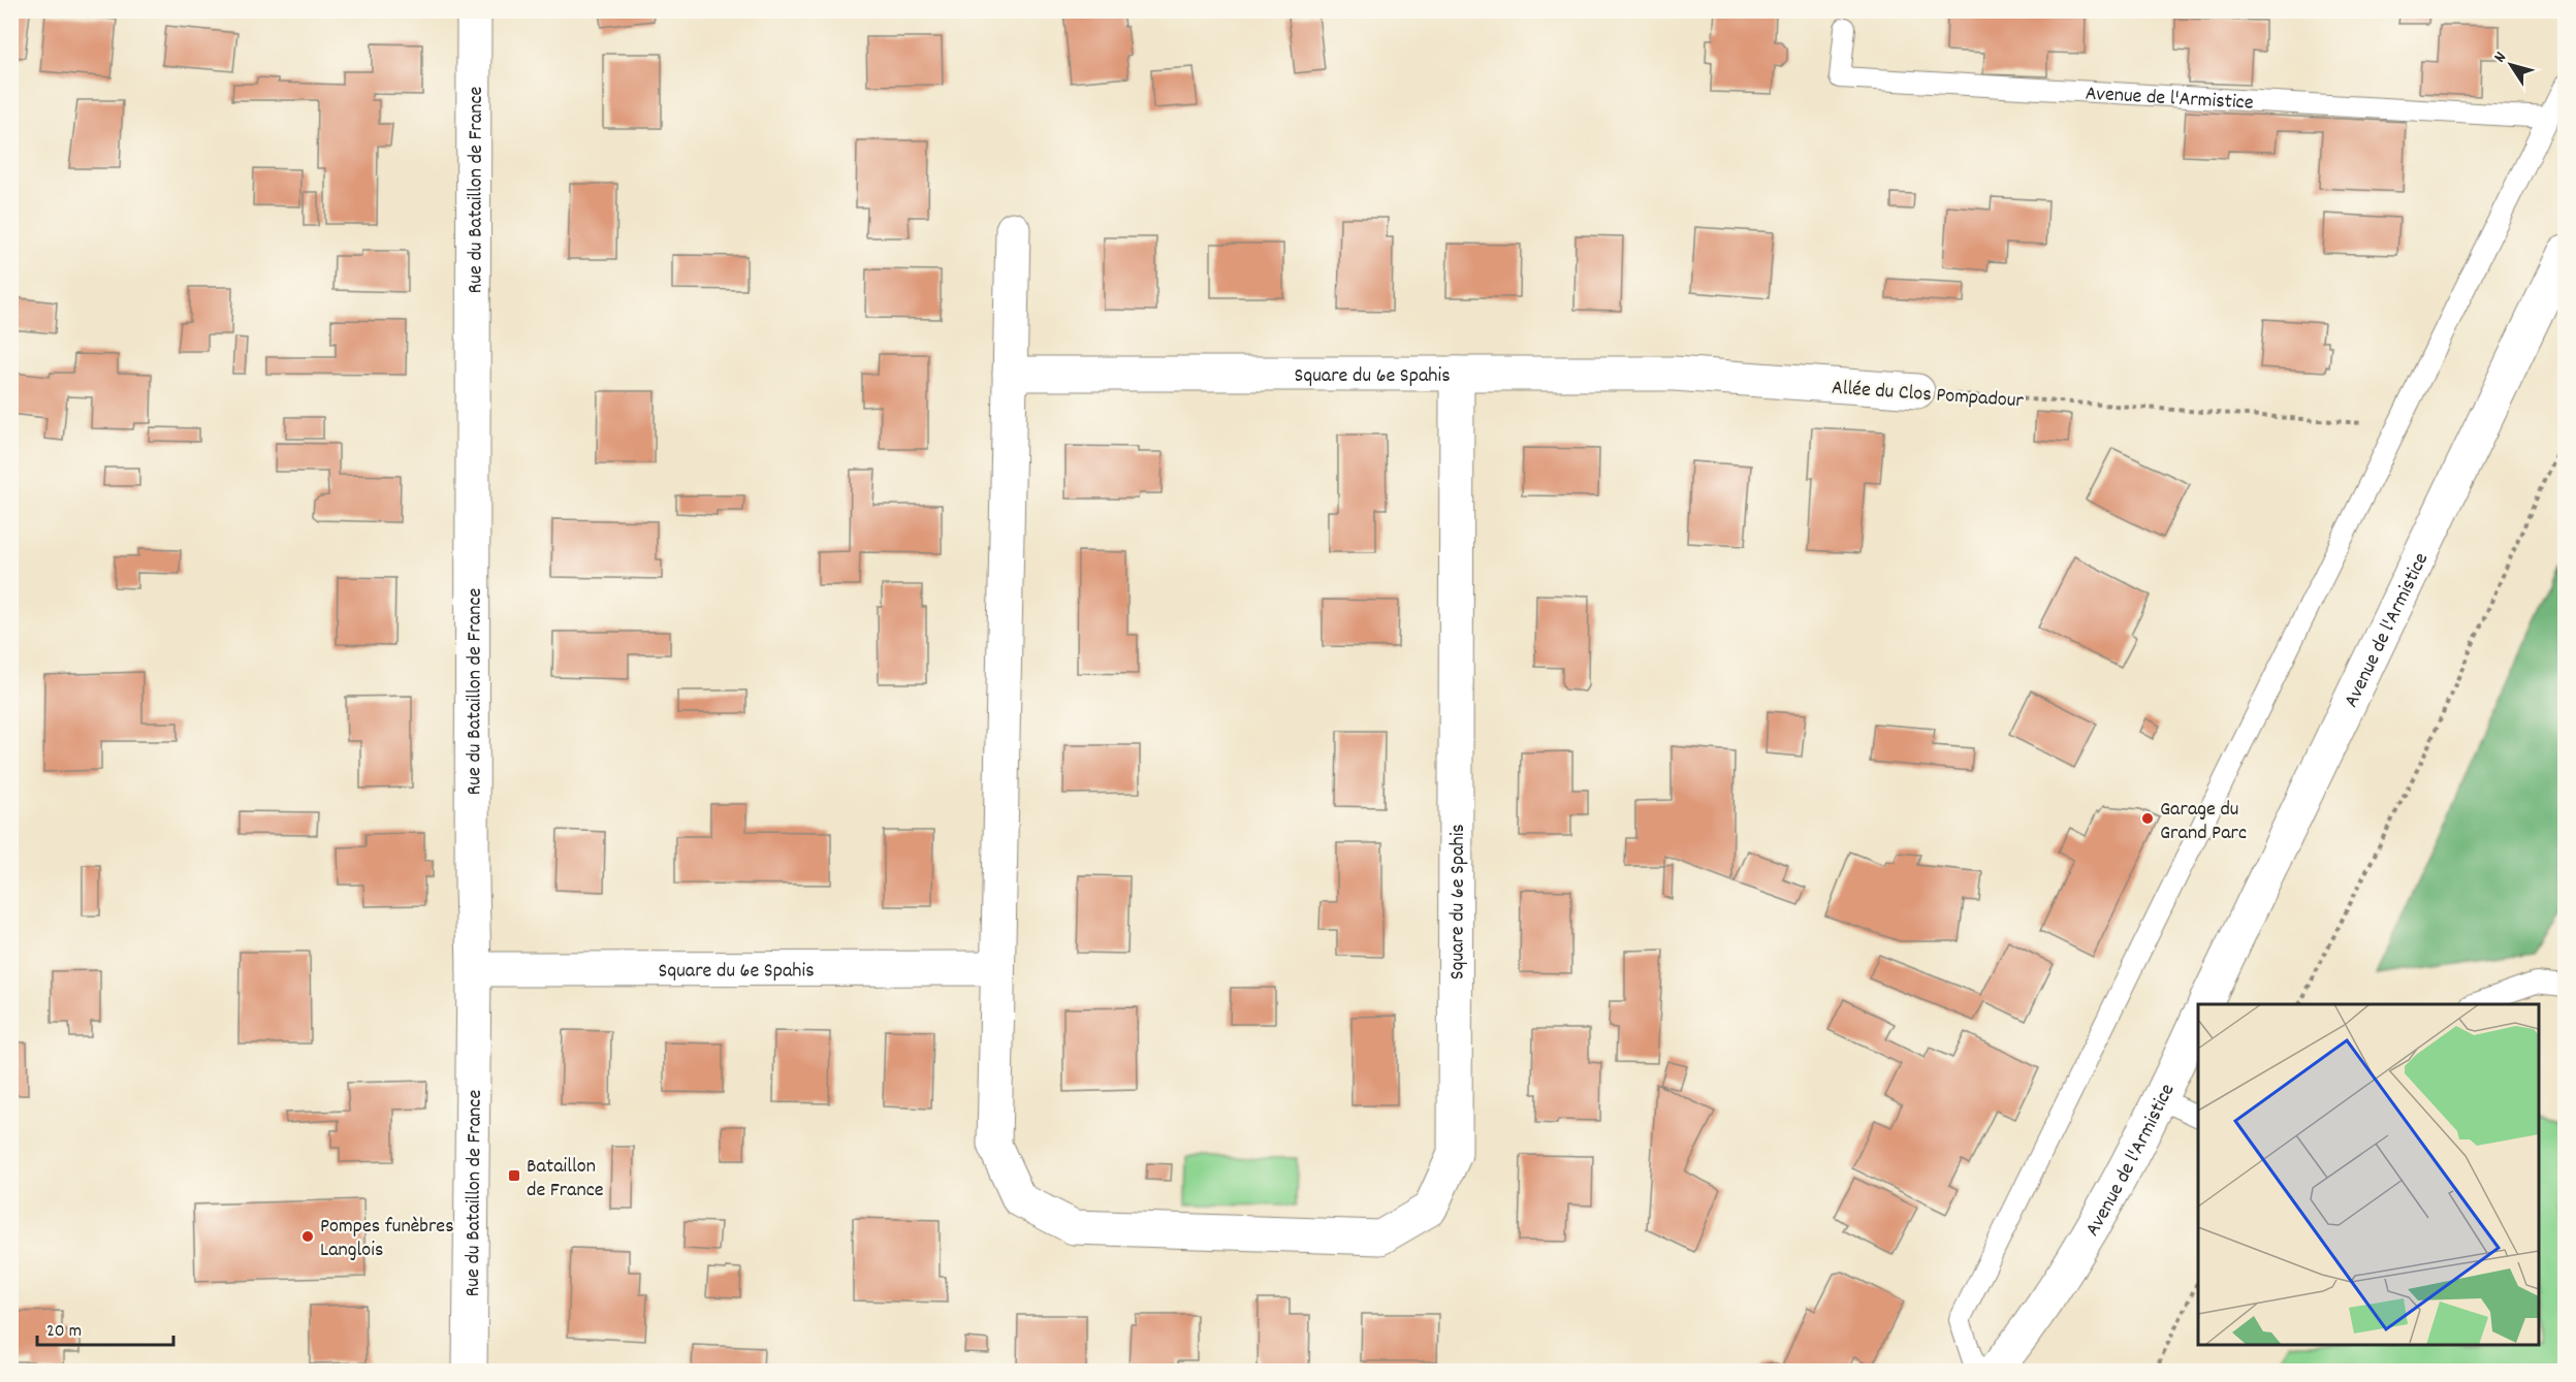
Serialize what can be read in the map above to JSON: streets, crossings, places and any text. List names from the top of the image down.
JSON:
{
  "streets": {
    "street": [
      "Avenue de l'Armistice",
      "Rue du Bataillon de France",
      "Square du 6e Spahis",
      "Allée du Clos Pompadour"
    ]
  },
  "crossings": [
    ["Rue du Bataillon de France", "Square du 6e Spahis"],
    ["Square du 6e Spahis", "Allée du Clos Pompadour"]
  ],
  "places": {
    "other": ["Garage du Grand Parc", "Pompes funèbres Langlois"],
    "transit": ["Bataillon de France"]
  },
  "scale_bar": "20 m",
  "north": "top left"
}
